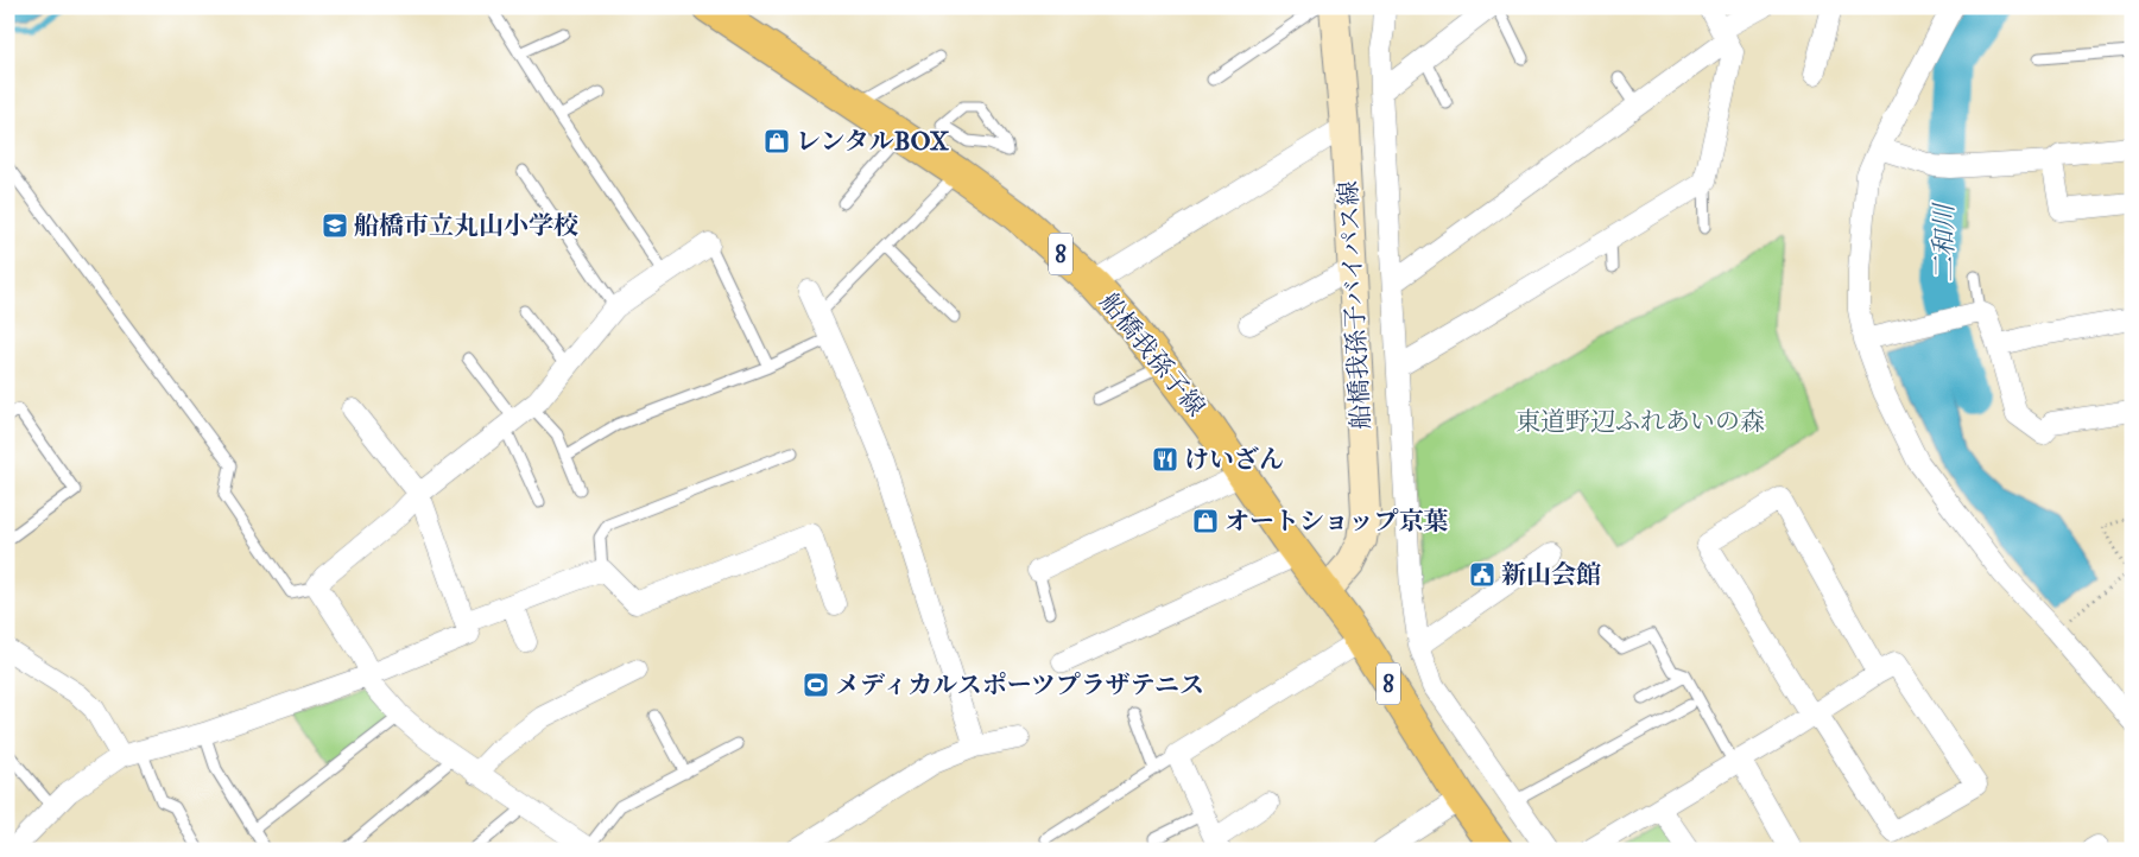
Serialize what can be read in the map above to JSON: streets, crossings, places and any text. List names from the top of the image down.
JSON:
{
  "streets": {
    "main road": ["8", "船橋我孫子線"],
    "street": ["船橋我孫子バイパス線"]
  },
  "crossings": [
    ["船橋我孫子バイパス線", "船橋我孫子線"]
  ],
  "water": ["二和川"],
  "parks": ["東道野辺ふれあいの森"],
  "places": {
    "shop": ["レンタルBOX", "オートショップ京葉"],
    "school or university": ["船橋市立丸山小学校"],
    "restaurant": ["けいざん"],
    "public building": ["新山会館"],
    "sports": ["メディカルスポーツプラザテニス"]
  }
}
